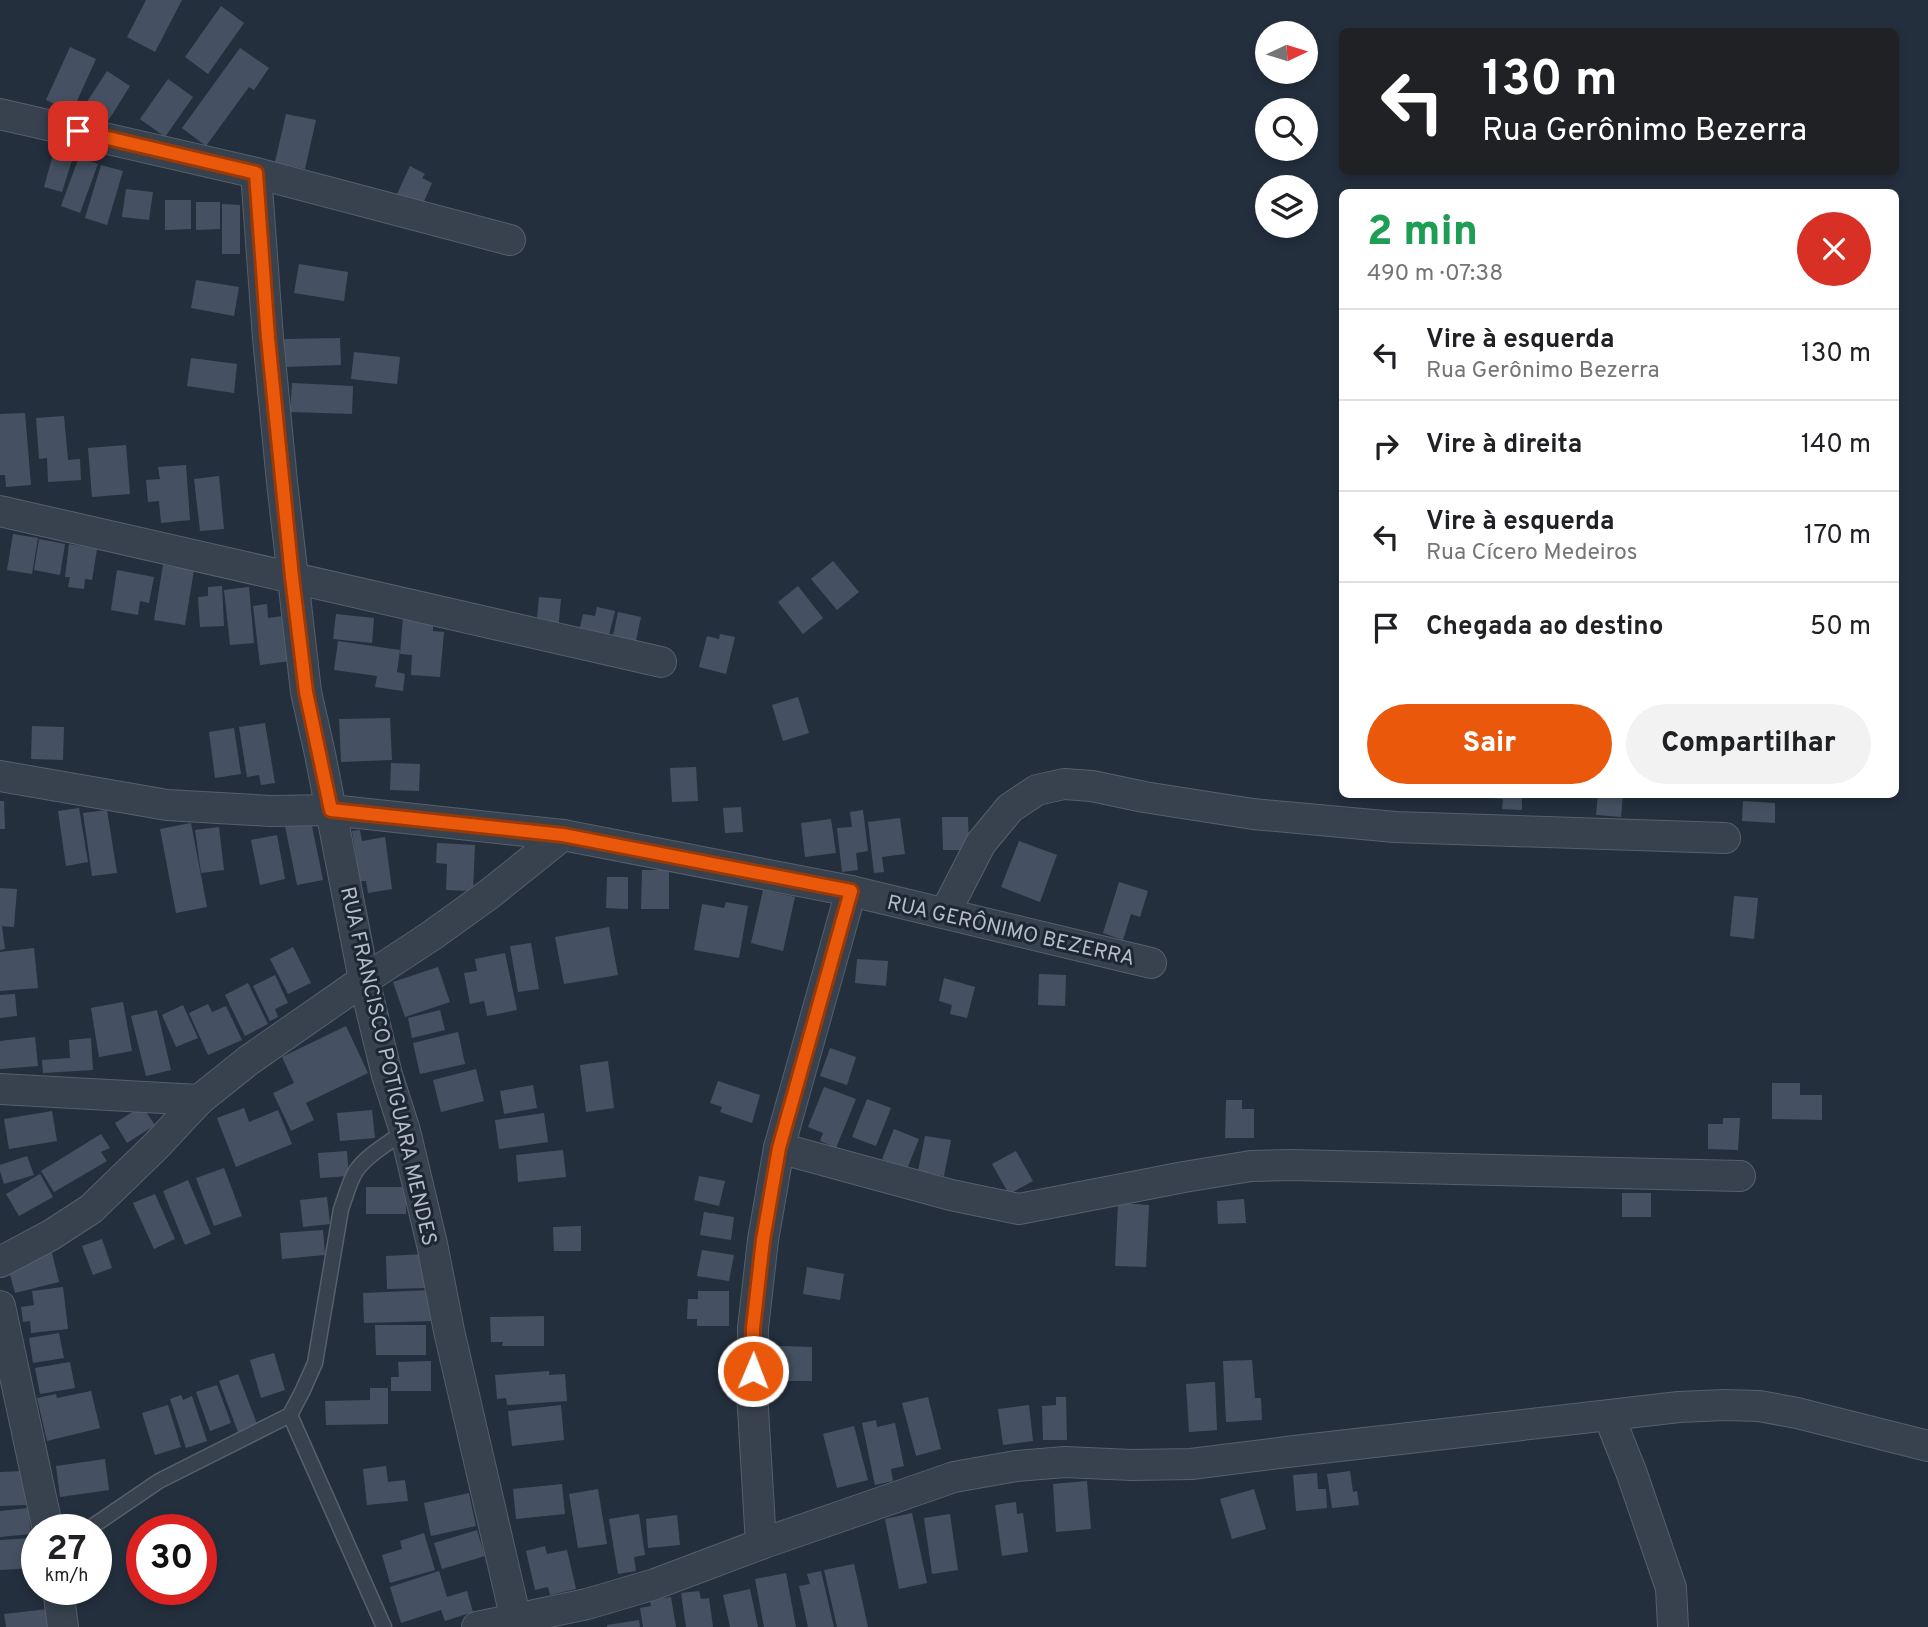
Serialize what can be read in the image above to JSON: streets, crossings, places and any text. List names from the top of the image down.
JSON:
{
  "streets": {
    "street": ["RUA GERÔNIMO BEZERRA", "RUA FRANCISCO POTIGUARA MENDES"]
  },
  "crossings": [
    ["RUA GERÔNIMO BEZERRA", "RUA FRANCISCO POTIGUARA MENDES"]
  ],
  "north": "right",
  "page": {
    "turn": ["130 m", "Rua Gerônimo Bezerra"],
    "heading": ["2 min", "490 m · 07:38"],
    "list": [
      {
        "name": "Vire à esquerda",
        "note": "Rua Gerônimo Bezerra",
        "value": "130 m"
      },
      {
        "name": "Vire à direita",
        "value": "140 m"
      },
      {
        "name": "Vire à esquerda",
        "note": "Rua Cícero Medeiros",
        "value": "170 m"
      },
      {
        "name": "Chegada ao destino",
        "value": "50 m"
      }
    ],
    "buttons": ["Sair", "Compartilhar"],
    "speed": "27 km/h",
    "limit": "30"
  }
}
